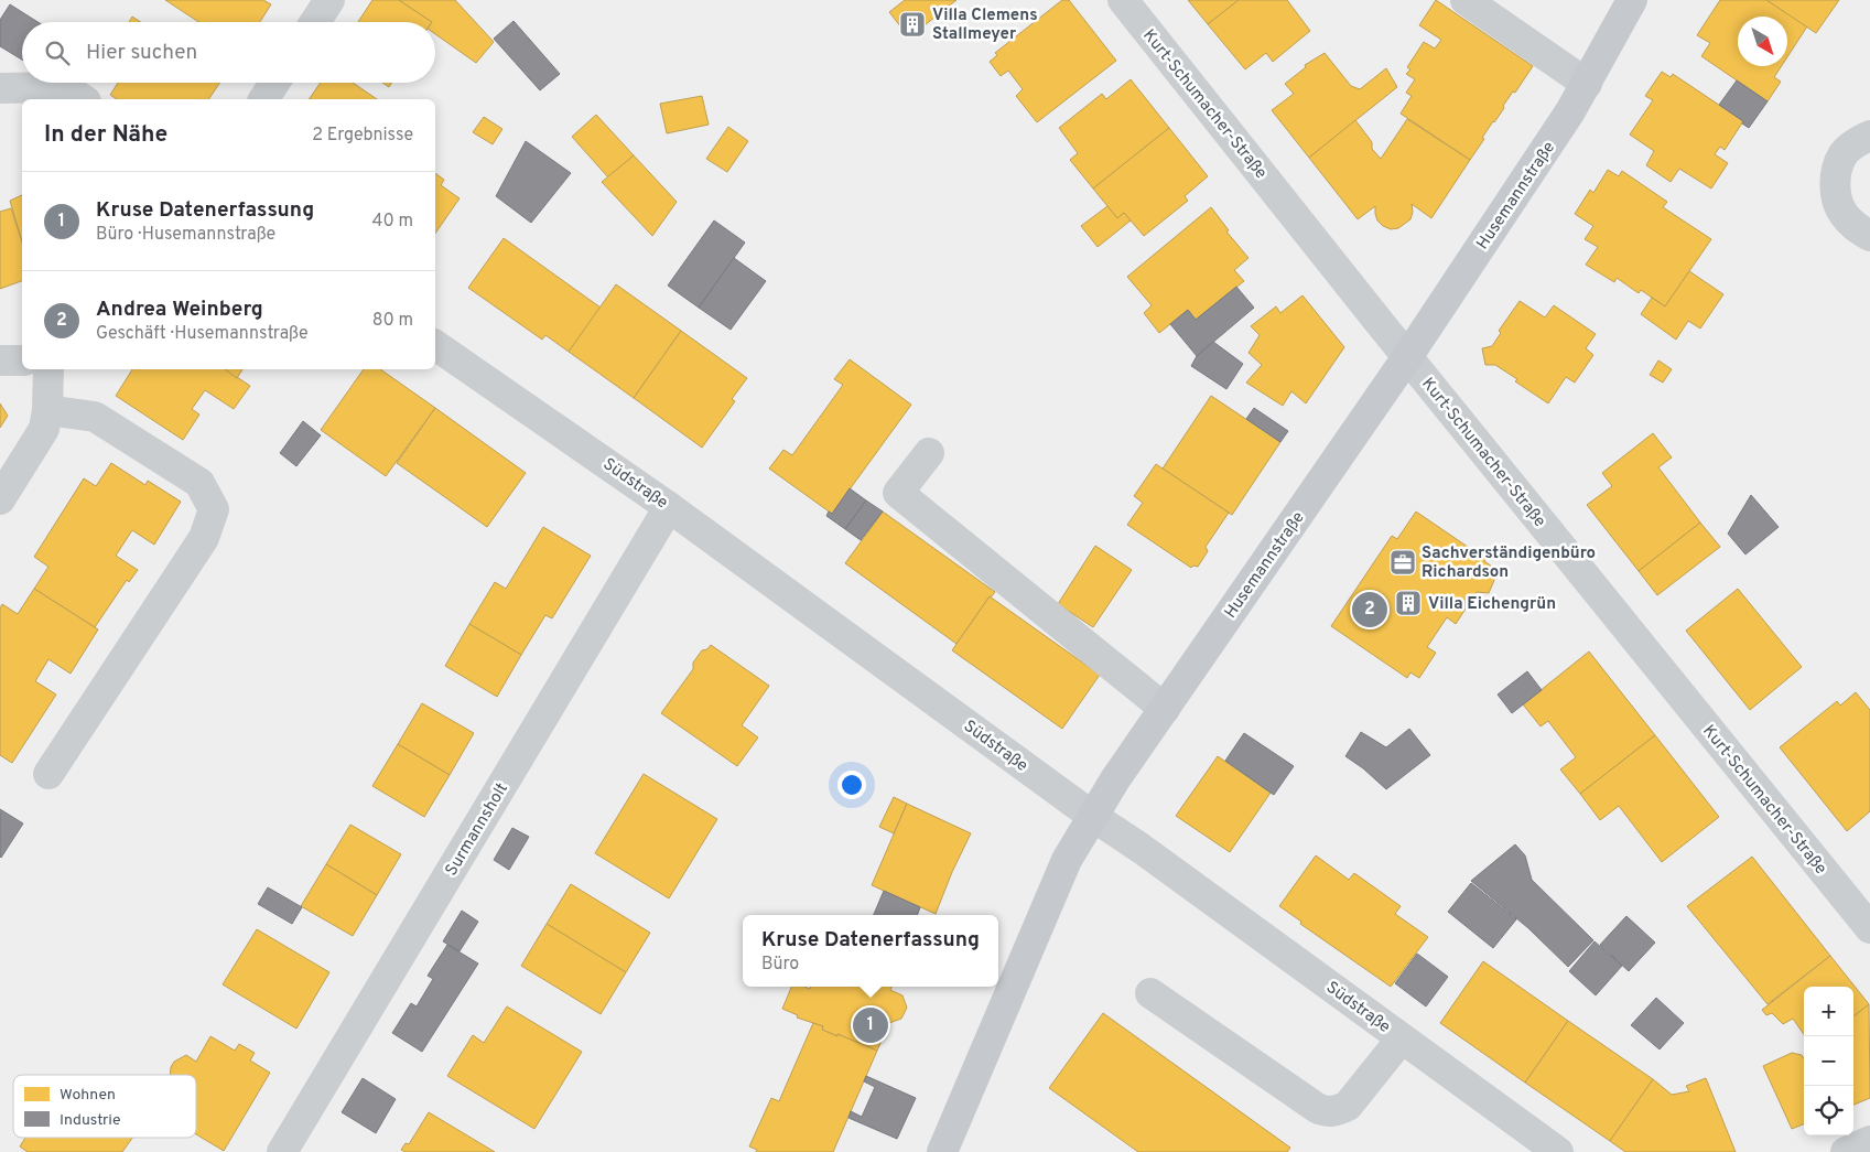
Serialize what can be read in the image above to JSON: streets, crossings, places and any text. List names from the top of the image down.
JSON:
{
  "streets": {
    "main road": ["Husemannstraße"],
    "street": ["Kurt-Schumacher-Straße", "Südstraße", "Surmannsholt"]
  },
  "crossings": [
    ["Kurt-Schumacher-Straße", "Husemannstraße"],
    ["Husemannstraße", "Südstraße"],
    ["Südstraße", "Surmannsholt"]
  ],
  "places": {
    "building": ["Villa Clemens Stallmeyer", "Villa Eichengrün"],
    "office": ["Sachverständigenbüro Richardson"]
  },
  "legend": ["Wohnen", "Industrie"],
  "north": "bottom right",
  "page": {
    "search": "Hier suchen",
    "heading": ["In der Nähe", "2 Ergebnisse"],
    "list": [
      {
        "mark": "1",
        "name": "Kruse Datenerfassung",
        "note": "Büro · Husemannstraße",
        "value": "40 m"
      },
      {
        "mark": "2",
        "name": "Andrea Weinberg",
        "note": "Geschäft · Husemannstraße",
        "value": "80 m"
      }
    ],
    "pins": ["2", "1"],
    "popup": ["Kruse Datenerfassung", "Büro"],
    "map_buttons": ["+", "−"]
  }
}
